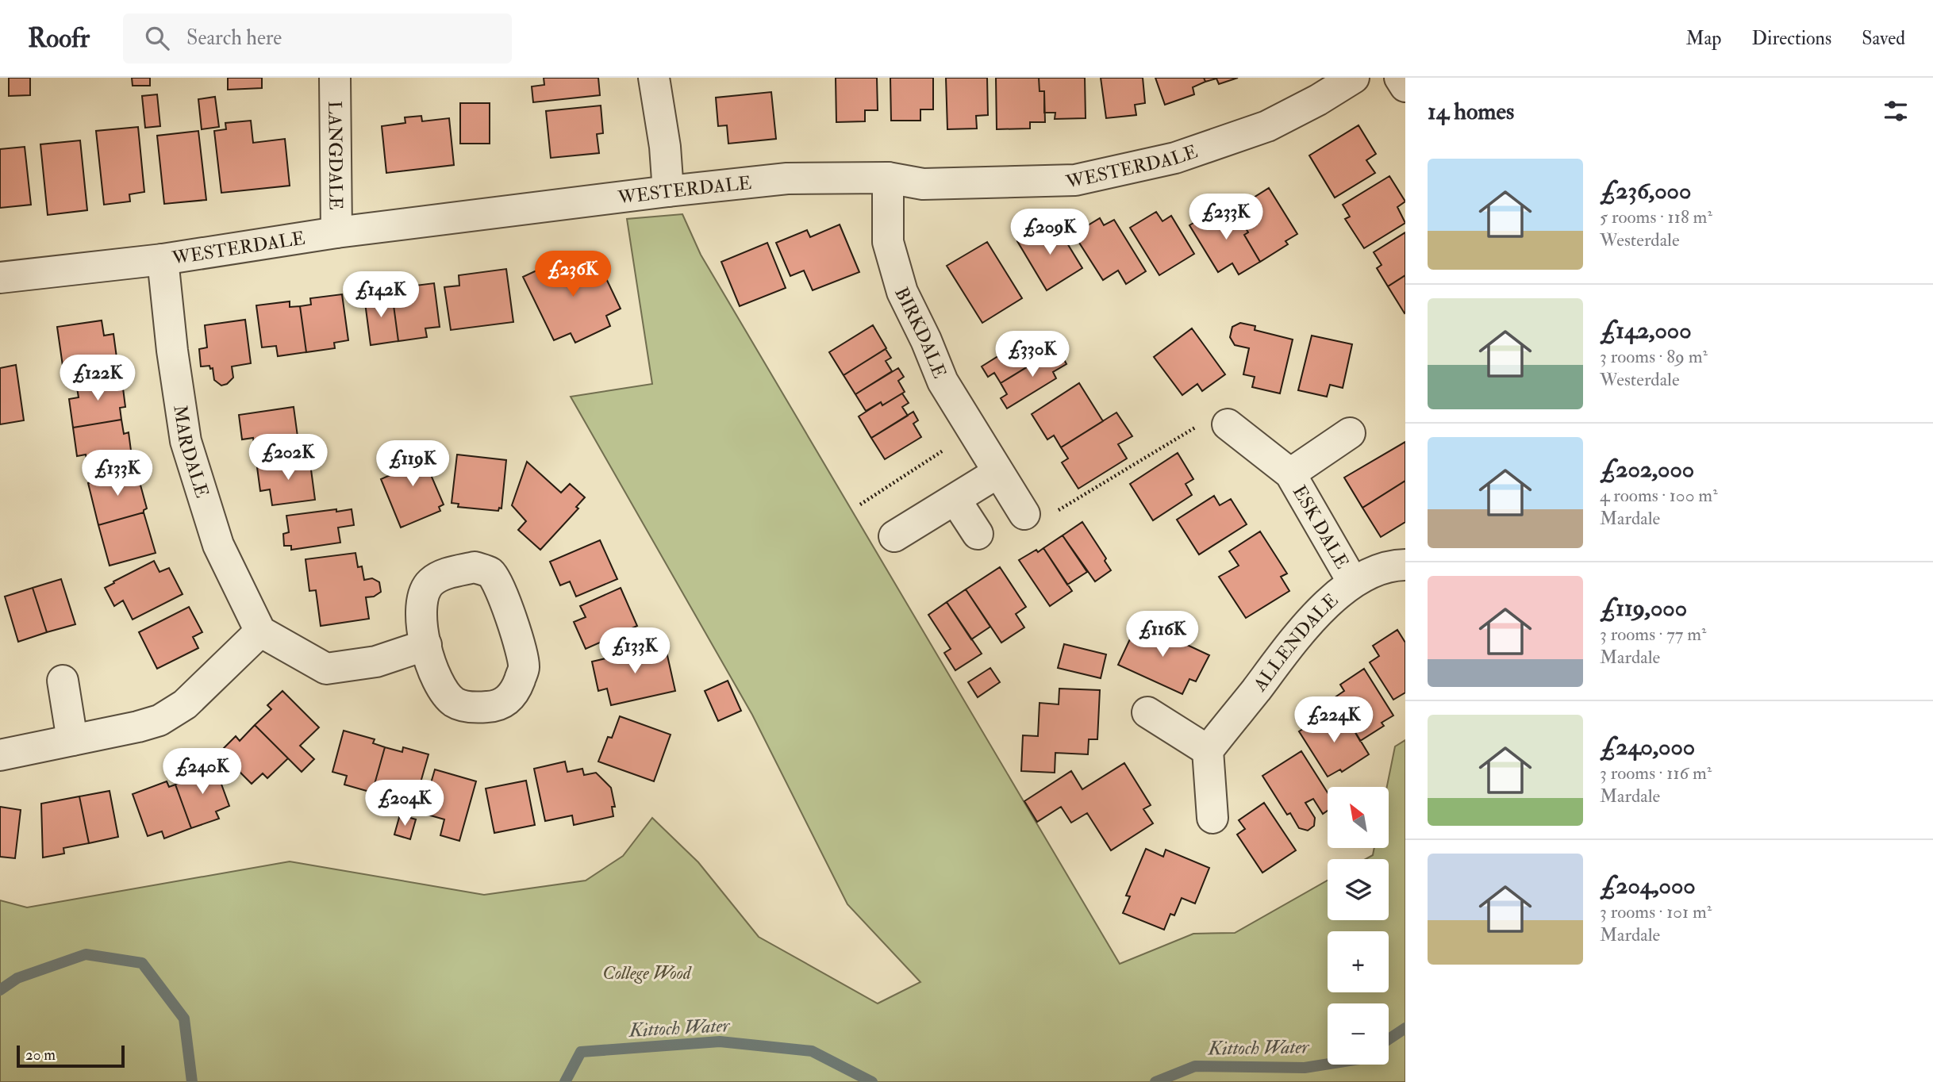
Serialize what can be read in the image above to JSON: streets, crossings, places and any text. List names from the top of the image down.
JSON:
{
  "streets": {
    "street": [
      "LANGDALE",
      "WESTERDALE",
      "BIRKDALE",
      "MARDALE",
      "ESK DALE",
      "ALLENDALE"
    ]
  },
  "crossings": [
    ["LANGDALE", "WESTERDALE"],
    ["WESTERDALE", "BIRKDALE"],
    ["WESTERDALE", "MARDALE"],
    ["ESK DALE", "ALLENDALE"]
  ],
  "water": ["Kittoch Water"],
  "parks": ["College Wood"],
  "scale_bar": "20 m",
  "north": "top left",
  "page": {
    "header": "Roofr",
    "search": "Search here",
    "nav": ["Map", "Directions", "Saved"],
    "heading": "14 homes",
    "list": [
      {
        "name": "£236,000",
        "note": "5 rooms · 118 m² · Westerdale"
      },
      {
        "name": "£142,000",
        "note": "3 rooms · 89 m² · Westerdale"
      },
      {
        "name": "£202,000",
        "note": "4 rooms · 100 m² · Mardale"
      },
      {
        "name": "£119,000",
        "note": "3 rooms · 77 m² · Mardale"
      },
      {
        "name": "£240,000",
        "note": "3 rooms · 116 m² · Mardale"
      },
      {
        "name": "£204,000",
        "note": "3 rooms · 101 m² · Mardale"
      }
    ],
    "price": [
      "£233K",
      "£209K",
      "£236K",
      "£142K",
      "£330K",
      "£122K",
      "£202K",
      "£119K",
      "£133K",
      "£116K",
      "£133K",
      "£224K",
      "£240K",
      "£204K"
    ],
    "map_buttons": ["+", "−"],
    "scale": "20 m"
  }
}
